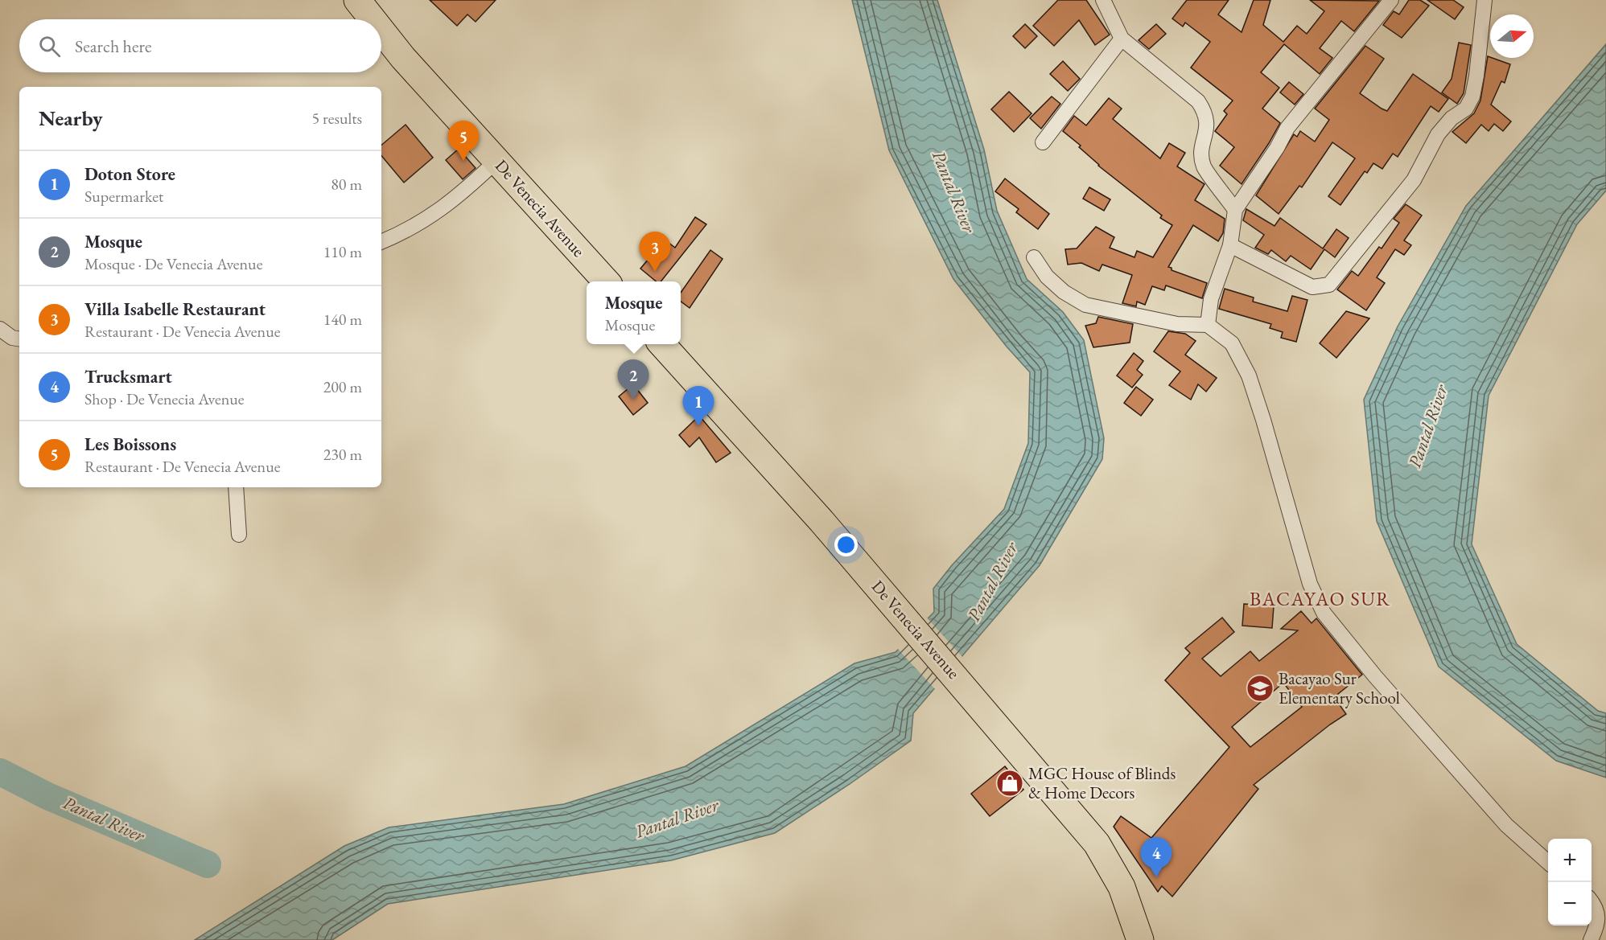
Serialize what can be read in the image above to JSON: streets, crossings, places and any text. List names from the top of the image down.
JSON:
{
  "streets": {
    "highway": ["De Venecia Avenue"]
  },
  "districts": ["BACAYAO SUR"],
  "water": ["Pantal River"],
  "places": {
    "school or university": ["Bacayao Sur Elementary School"],
    "shop": ["MGC House of Blinds & Home Decors"]
  },
  "north": "right",
  "page": {
    "search": "Search here",
    "heading": ["Nearby", "5 results"],
    "pins": [
      "5",
      "3",
      "2",
      "1",
      "4"
    ],
    "list": [
      {
        "mark": "1",
        "name": "Doton Store",
        "note": "Supermarket",
        "value": "80 m"
      },
      {
        "mark": "2",
        "name": "Mosque",
        "note": "Mosque · De Venecia Avenue",
        "value": "110 m"
      },
      {
        "mark": "3",
        "name": "Villa Isabelle Restaurant",
        "note": "Restaurant · De Venecia Avenue",
        "value": "140 m"
      },
      {
        "mark": "4",
        "name": "Trucksmart",
        "note": "Shop · De Venecia Avenue",
        "value": "200 m"
      },
      {
        "mark": "5",
        "name": "Les Boissons",
        "note": "Restaurant · De Venecia Avenue",
        "value": "230 m"
      }
    ],
    "popup": ["Mosque", "Mosque"],
    "map_buttons": ["+", "−"]
  }
}
